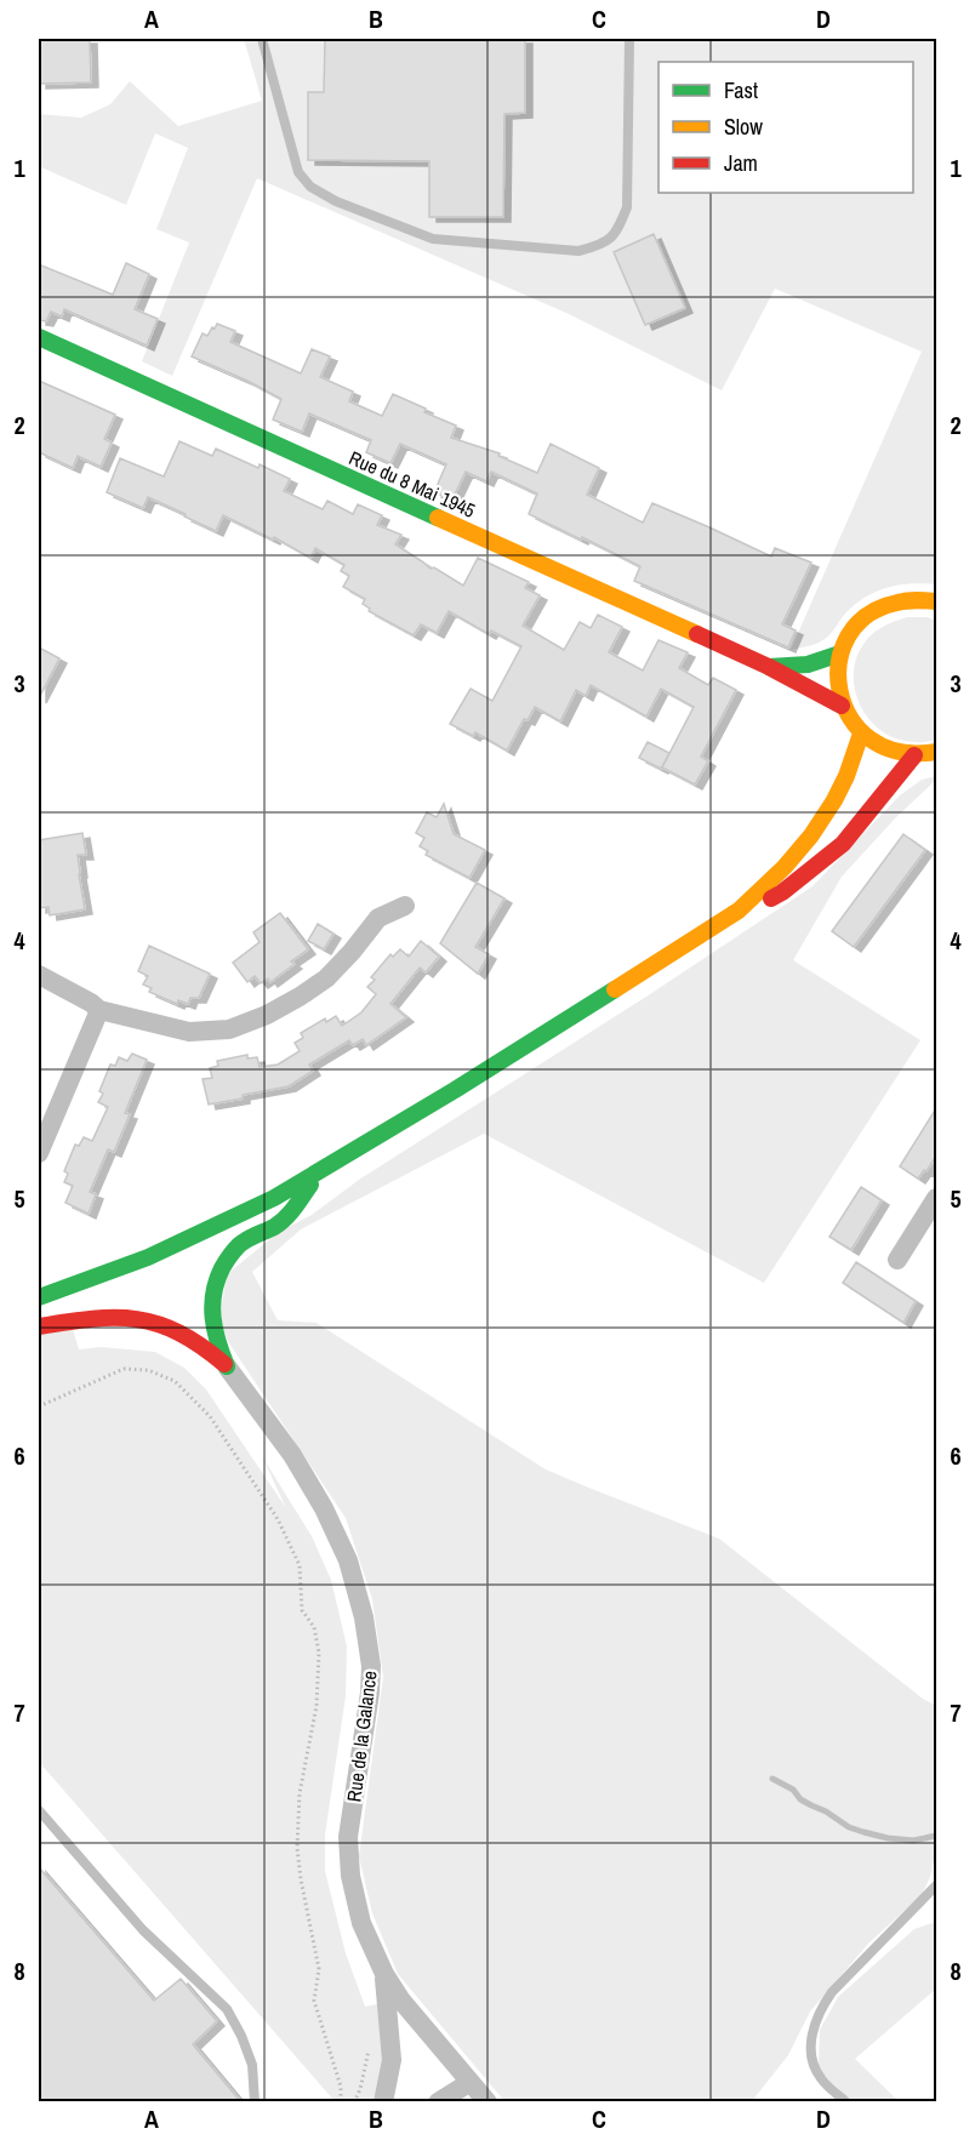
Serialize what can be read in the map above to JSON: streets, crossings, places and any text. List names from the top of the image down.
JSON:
{
  "streets": {
    "main road": ["Rue du 8 Mai 1945"],
    "street": ["Rue de la Galance"]
  },
  "legend": ["Fast", "Slow", "Jam"],
  "grid": {
    "columns": [
      "A",
      "B",
      "C",
      "D"
    ],
    "rows": [
      "1",
      "2",
      "3",
      "4",
      "5",
      "6",
      "7",
      "8"
    ]
  }
}
